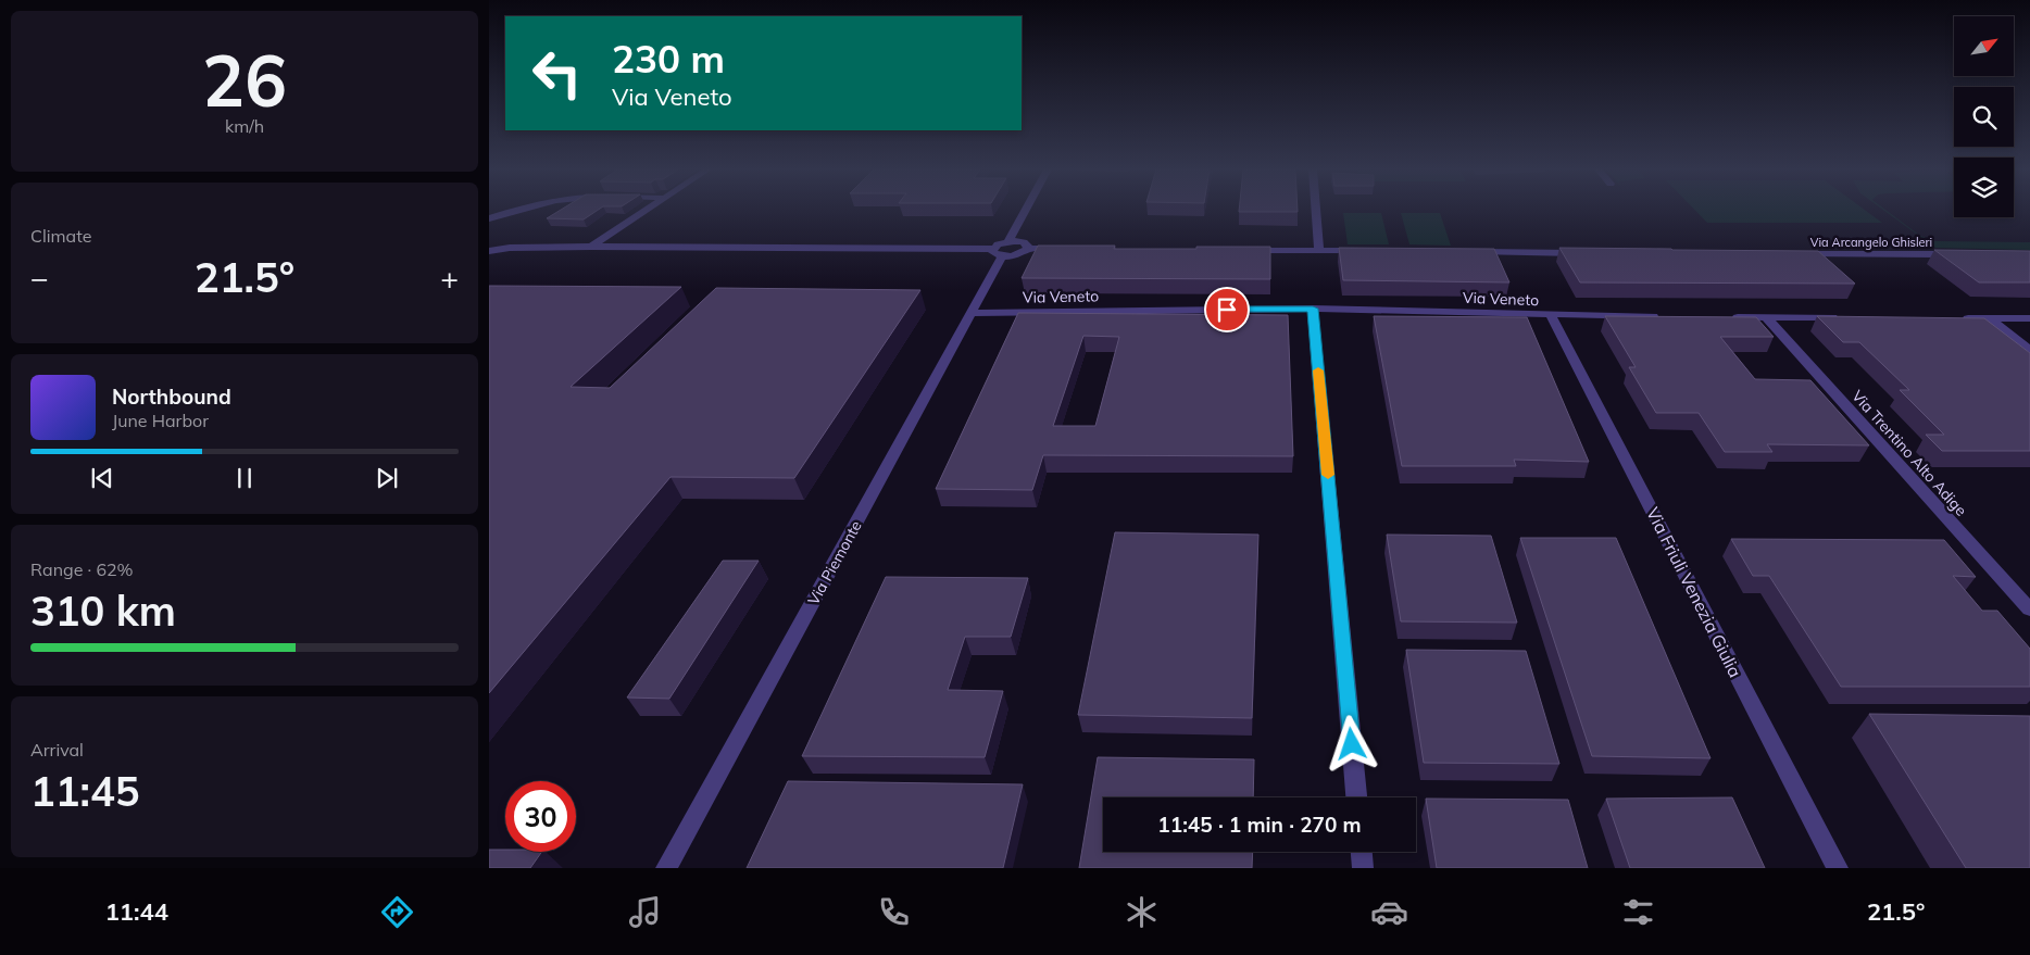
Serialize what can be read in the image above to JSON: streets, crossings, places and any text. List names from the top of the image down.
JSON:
{
  "streets": {
    "street": [
      "Via Arcangelo Ghisleri",
      "Via Veneto",
      "Via Trentino Alto Adige",
      "Via Piemonte",
      "Via Friuli Venezia Giulia"
    ]
  },
  "crossings": [
    ["Via Veneto", "Via Piemonte"],
    ["Via Veneto", "Via Friuli Venezia Giulia"]
  ],
  "north": "top right",
  "page": {
    "tile": [
      ["26", "km/h"],
      "Climate",
      ["Range · 62%", "310 km"],
      ["Arrival", "11:45"]
    ],
    "turn": ["230 m", "Via Veneto"],
    "heat": ["−", "21.5°", "+"],
    "song": ["Northbound", "June Harbor"],
    "limit": "30",
    "trip": "11:45 · 1 min · 270 m",
    "tabs": ["11:44", "21.5°"]
  }
}
